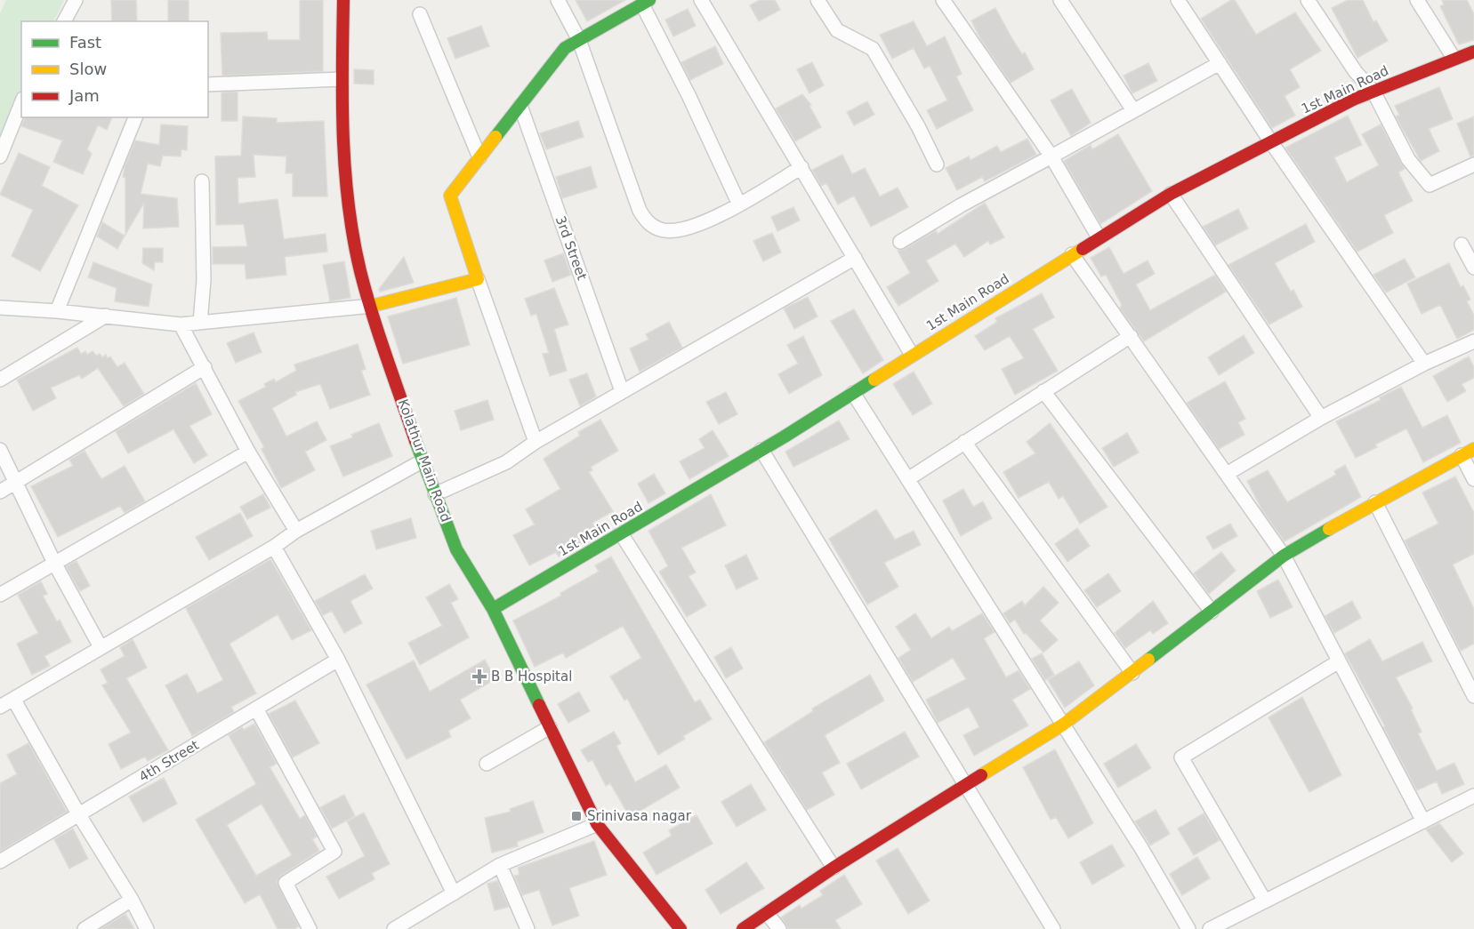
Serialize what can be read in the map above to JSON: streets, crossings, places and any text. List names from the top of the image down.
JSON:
{
  "streets": {
    "street": [
      "1st Main Road",
      "3rd Street",
      "Kolathur Main Road",
      "4th Street"
    ]
  },
  "crossings": [
    ["1st Main Road", "Kolathur Main Road"]
  ],
  "places": {
    "health": ["B B Hospital"],
    "transit": ["Srinivasa nagar"]
  },
  "legend": ["Fast", "Slow", "Jam"]
}
